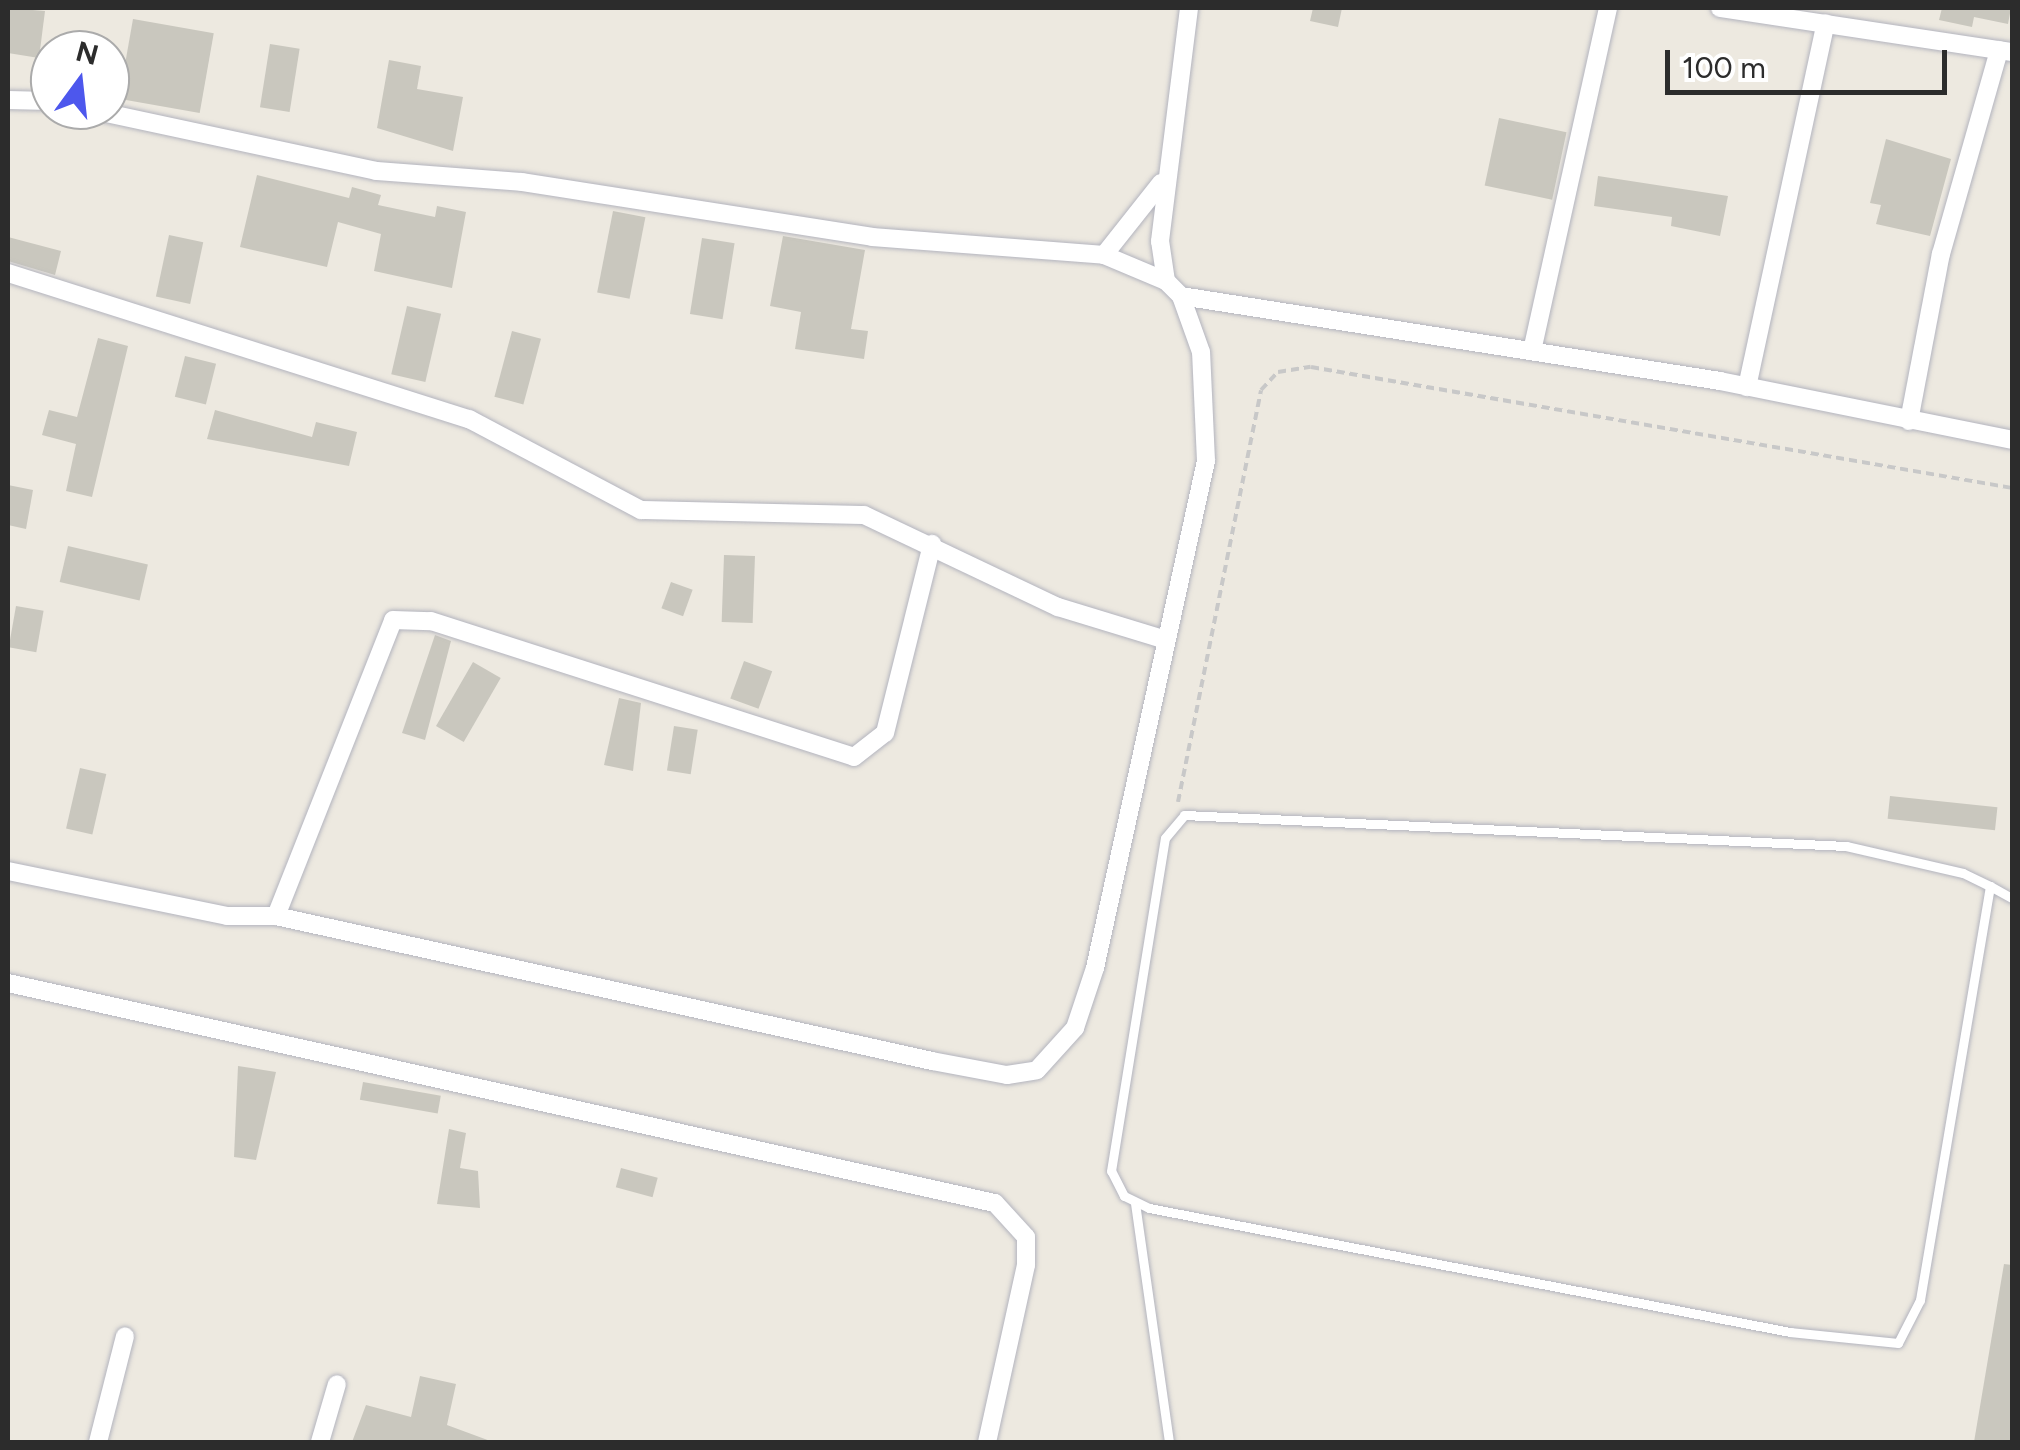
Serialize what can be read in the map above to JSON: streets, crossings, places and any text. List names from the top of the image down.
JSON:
{
  "scale_bar": "100 m",
  "north": "top"
}
